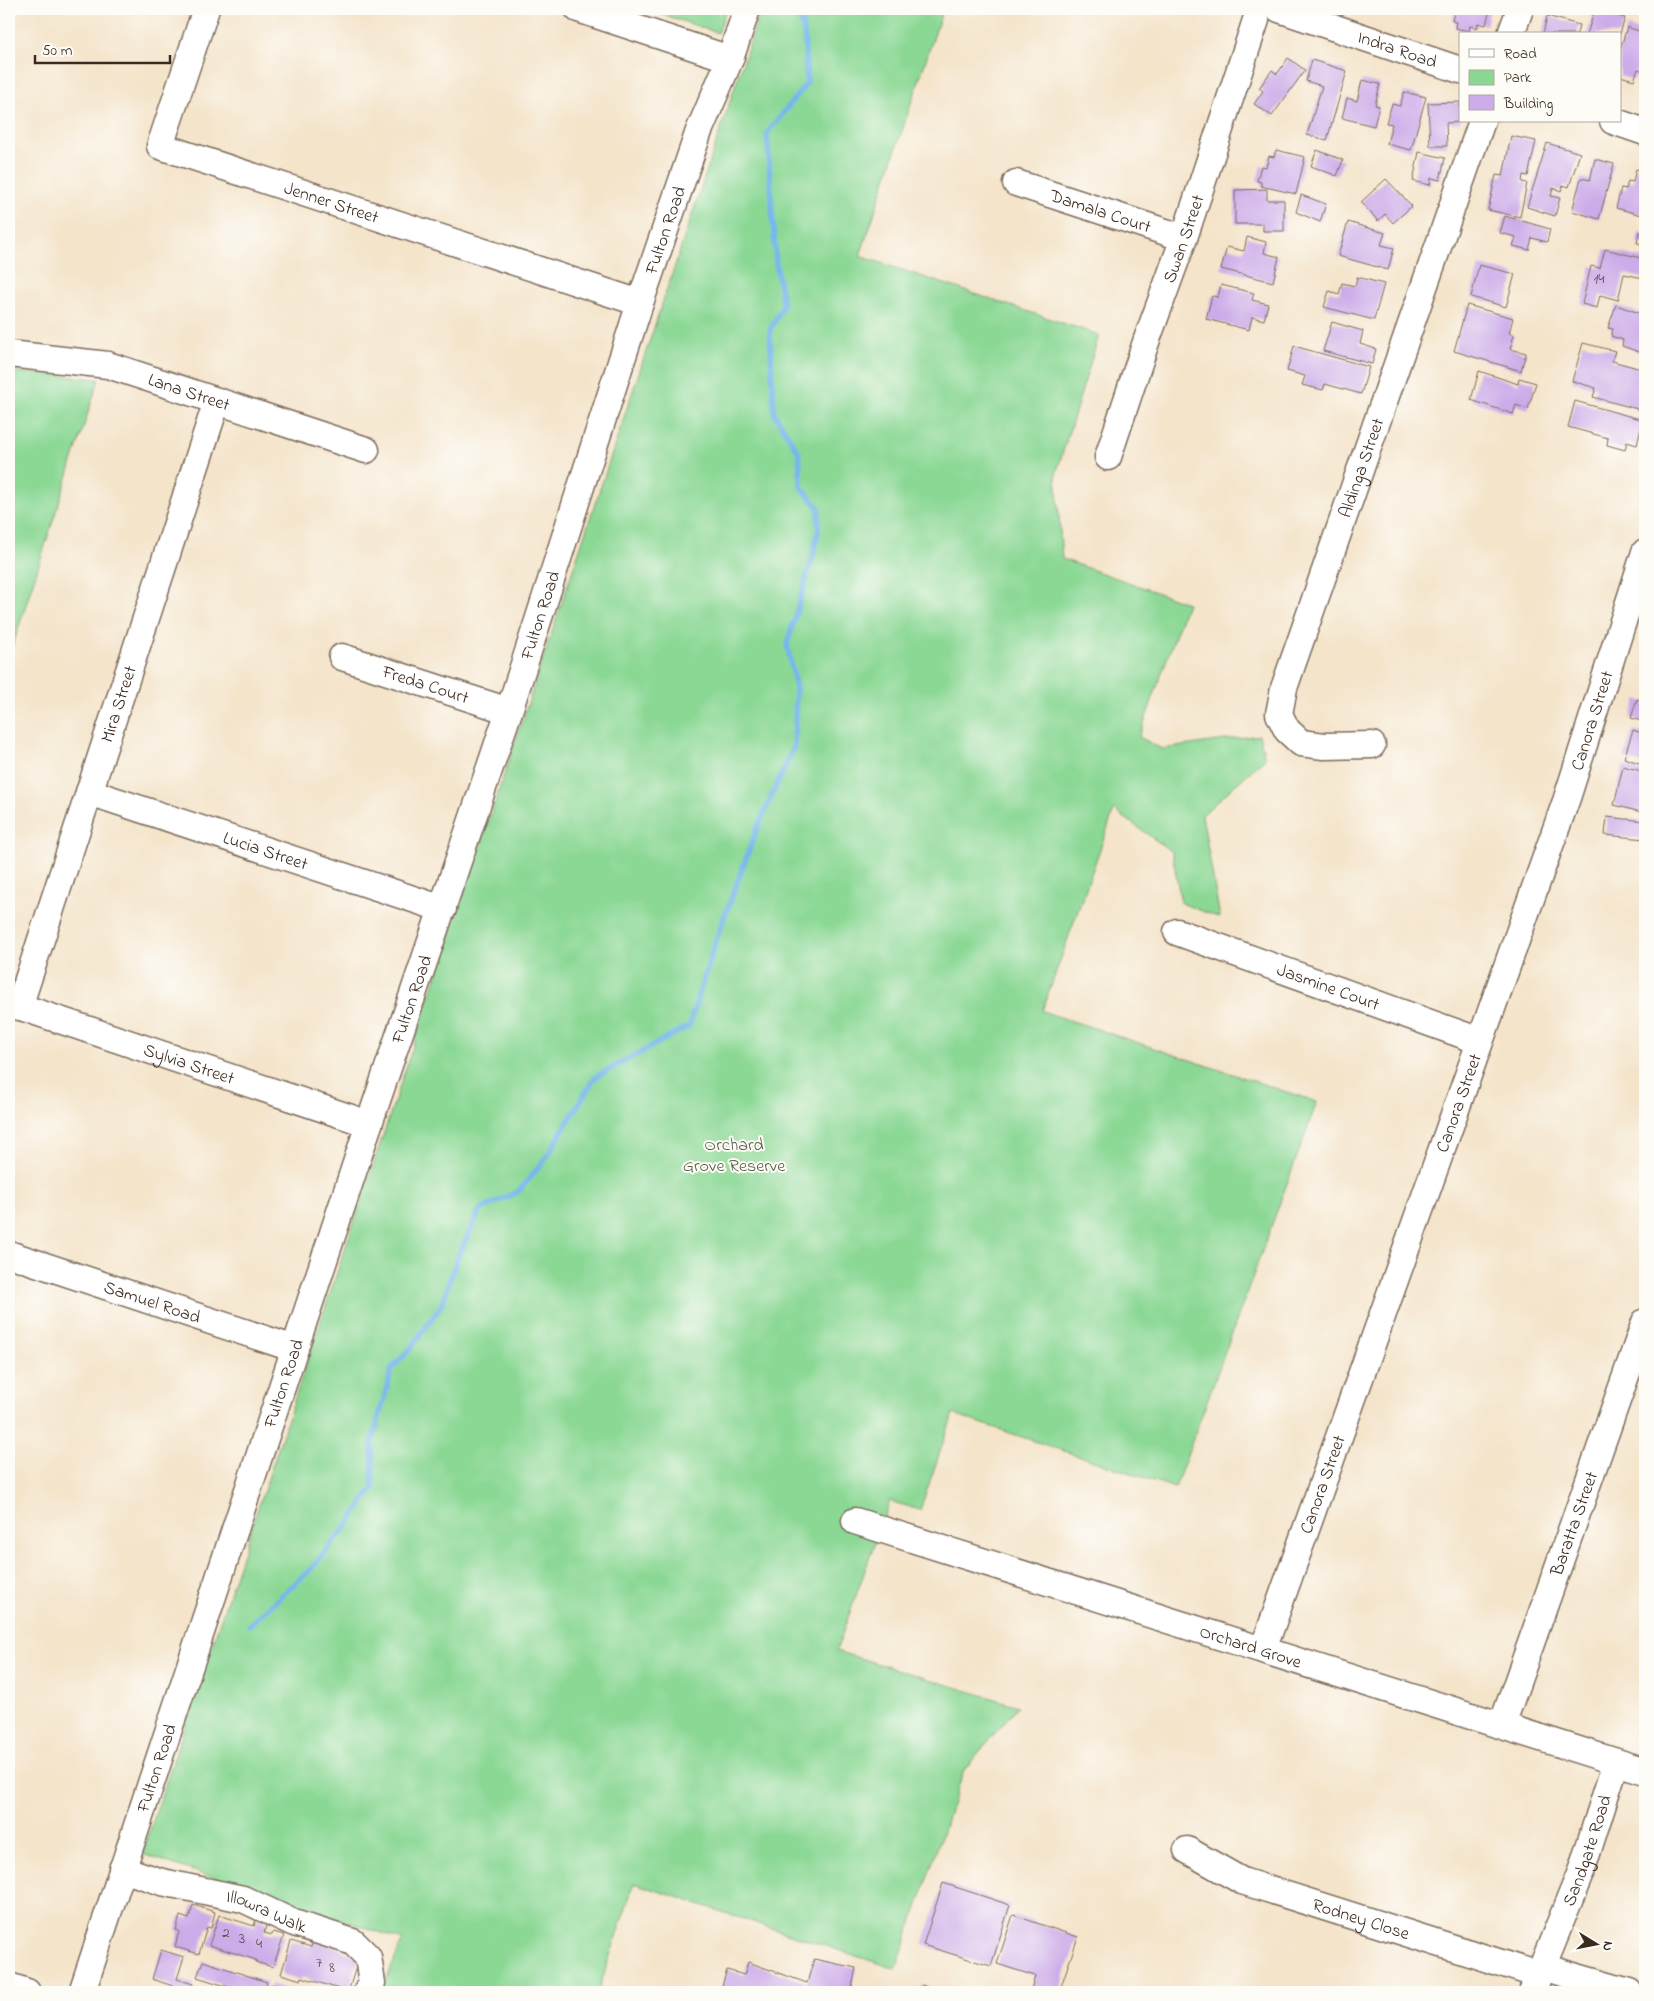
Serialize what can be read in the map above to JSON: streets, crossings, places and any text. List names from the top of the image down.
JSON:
{
  "streets": {
    "street": [
      "Indra Road",
      "Jenner Street",
      "Damala Court",
      "Fulton Road",
      "Swan Street",
      "Lana Street",
      "Aldinga Street",
      "Freda Court",
      "Mira Street",
      "Canora Street",
      "Lucia Street",
      "Jasmine Court",
      "Sylvia Street",
      "Samuel Road",
      "Baratta Street",
      "Orchard Grove",
      "Sandgate Road",
      "Illowra Walk",
      "Rodney Close"
    ]
  },
  "crossings": [
    ["Indra Road", "Swan Street"],
    ["Jenner Street", "Fulton Road"],
    ["Damala Court", "Swan Street"],
    ["Fulton Road", "Freda Court"],
    ["Fulton Road", "Lucia Street"],
    ["Fulton Road", "Sylvia Street"],
    ["Fulton Road", "Samuel Road"],
    ["Fulton Road", "Illowra Walk"],
    ["Lana Street", "Mira Street"],
    ["Mira Street", "Lucia Street"],
    ["Mira Street", "Sylvia Street"],
    ["Canora Street", "Jasmine Court"],
    ["Canora Street", "Orchard Grove"],
    ["Baratta Street", "Orchard Grove"],
    ["Orchard Grove", "Sandgate Road"],
    ["Sandgate Road", "Rodney Close"]
  ],
  "parks": ["Orchard Grove Reserve"],
  "house_numbers": [
    "14",
    "2",
    "3",
    "4",
    "7",
    "8"
  ],
  "legend": ["Road", "Park", "Building"],
  "scale_bar": "50 m",
  "north": "right"
}
